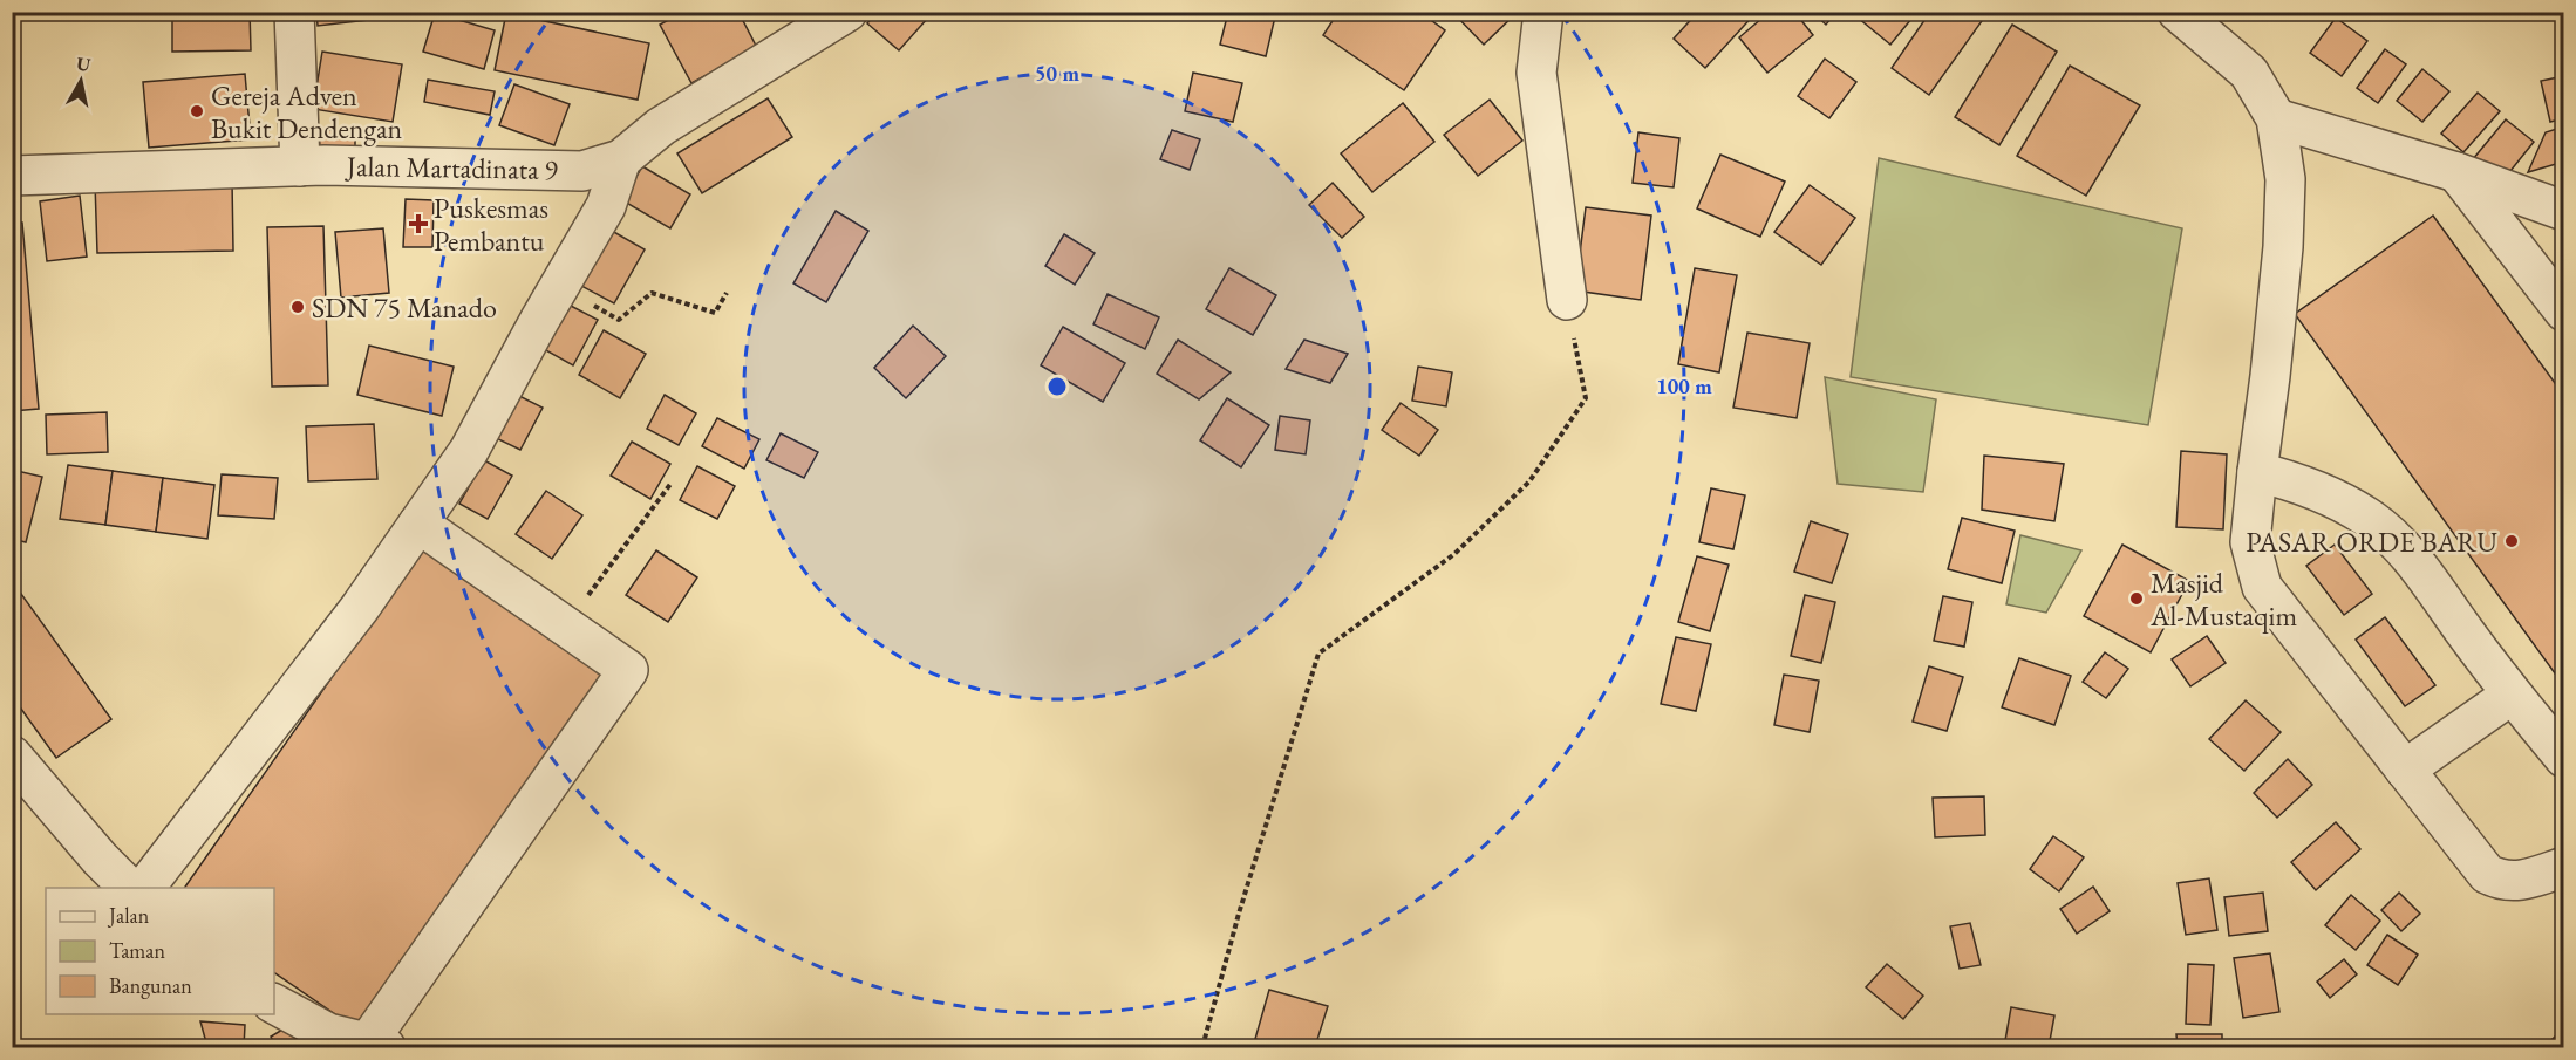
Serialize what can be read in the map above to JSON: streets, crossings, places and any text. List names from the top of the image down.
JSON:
{
  "streets": {
    "street": ["Jalan Martadinata 9"]
  },
  "places": {
    "other": [
      "Gereja Adven Bukit Dendengan",
      "SDN 75 Manado",
      "PASAR ORDE BARU",
      "Masjid Al-Mustaqim"
    ],
    "health": ["Puskesmas Pembantu"]
  },
  "legend": ["Jalan", "Taman", "Bangunan"],
  "north": "top",
  "rings": ["50 m", "100 m"]
}
